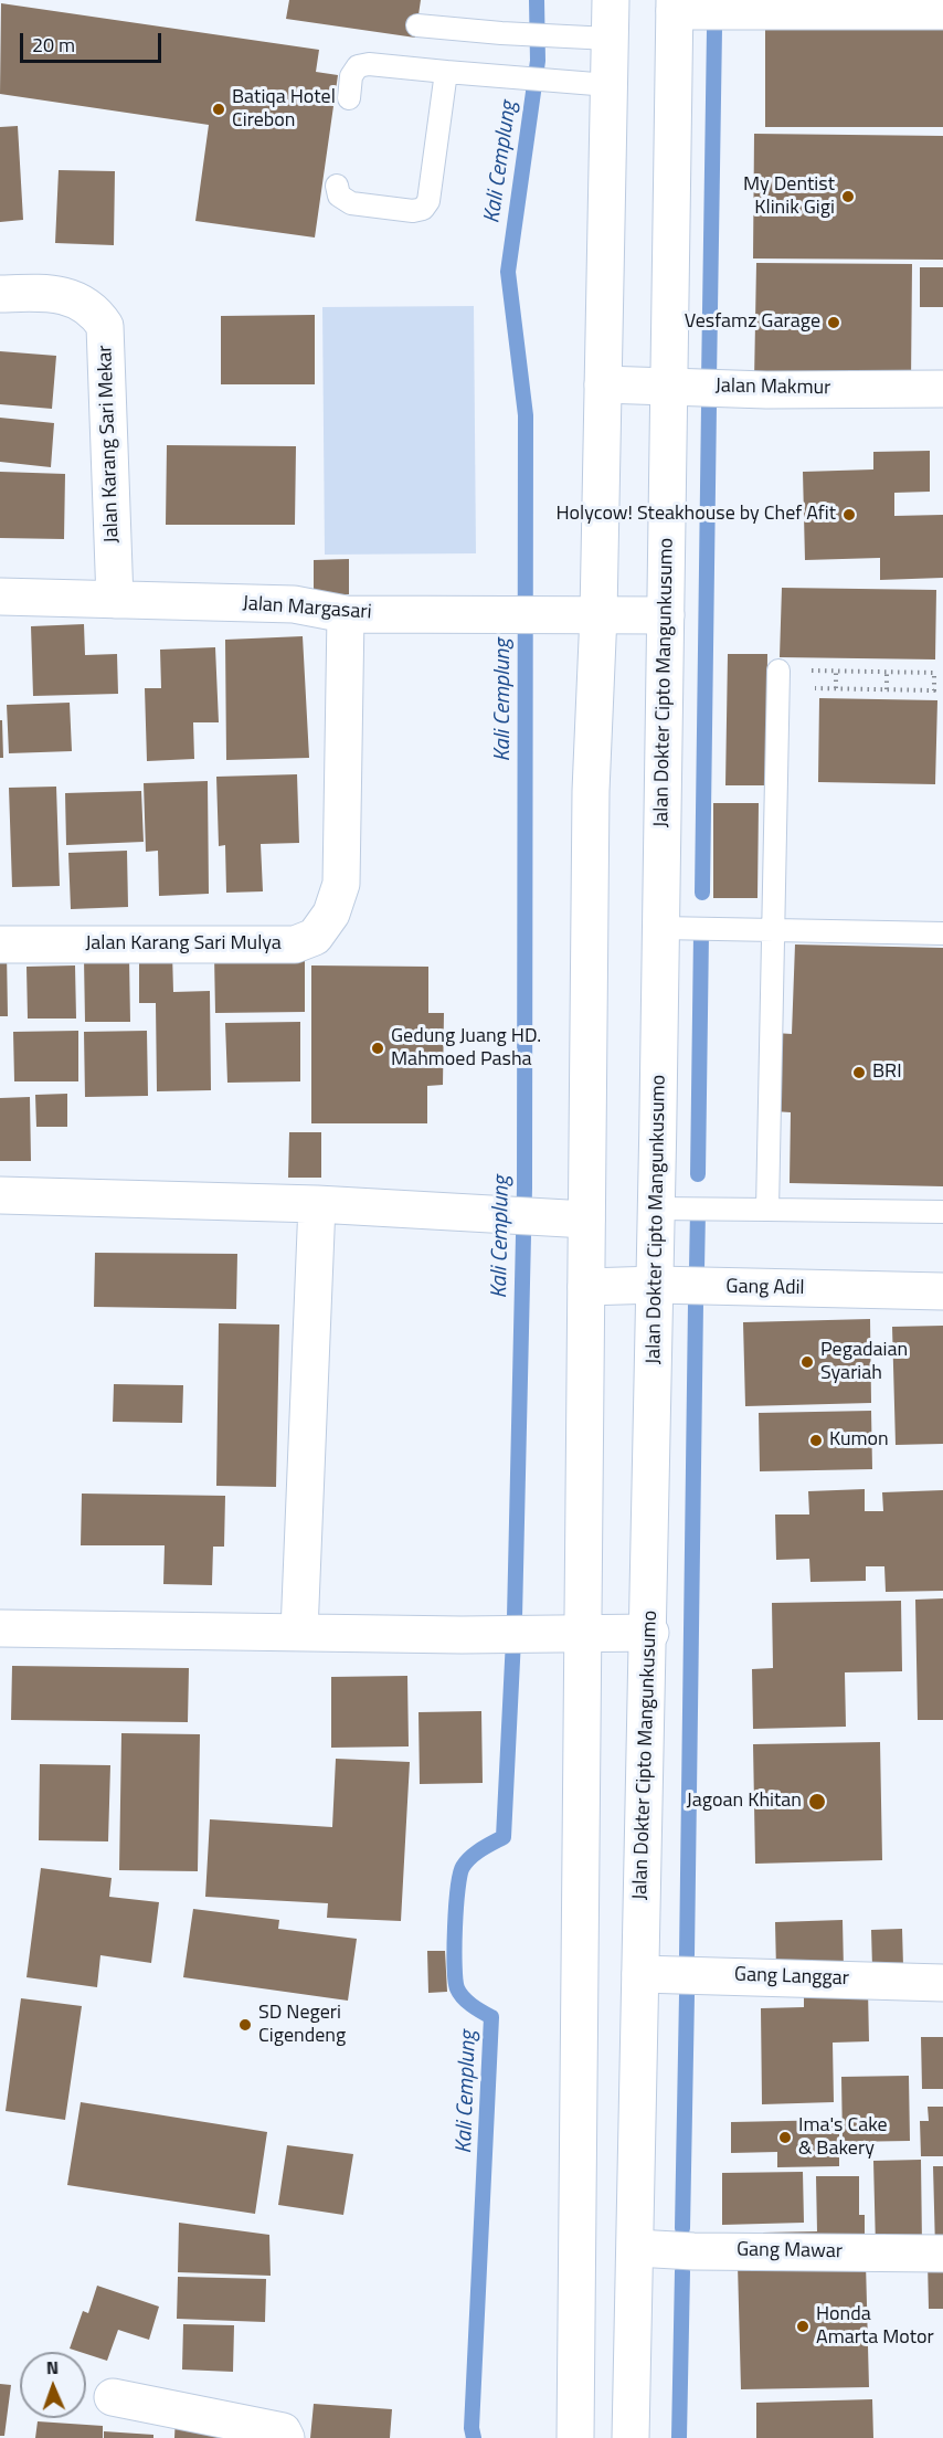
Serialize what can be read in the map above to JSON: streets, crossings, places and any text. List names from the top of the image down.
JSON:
{
  "streets": {
    "street": [
      "Jalan Makmur",
      "Jalan Karang Sari Mekar",
      "Jalan Margasari",
      "Jalan Dokter Cipto Mangunkusumo",
      "Jalan Karang Sari Mulya",
      "Gang Adil",
      "Gang Langgar",
      "Gang Mawar"
    ]
  },
  "crossings": [
    ["Jalan Makmur", "Jalan Dokter Cipto Mangunkusumo"],
    ["Jalan Karang Sari Mekar", "Jalan Margasari"],
    ["Jalan Margasari", "Jalan Dokter Cipto Mangunkusumo"],
    ["Jalan Margasari", "Jalan Karang Sari Mulya"],
    ["Jalan Dokter Cipto Mangunkusumo", "Gang Adil"],
    ["Jalan Dokter Cipto Mangunkusumo", "Gang Langgar"],
    ["Jalan Dokter Cipto Mangunkusumo", "Gang Mawar"]
  ],
  "water": ["Kali Cemplung"],
  "places": [
    "Batiqa Hotel Cirebon",
    "My Dentist Klinik Gigi",
    "Vesfamz Garage",
    "Holycow! Steakhouse by Chef Afit",
    "Gedung Juang HD. Mahmoed Pasha",
    "BRI",
    "Pegadaian Syariah",
    "Kumon",
    "Jagoan Khitan",
    "SD Negeri Cigendeng",
    "Ima's Cake & Bakery",
    "Honda Amarta Motor"
  ],
  "scale_bar": "20 m",
  "north": "top"
}
